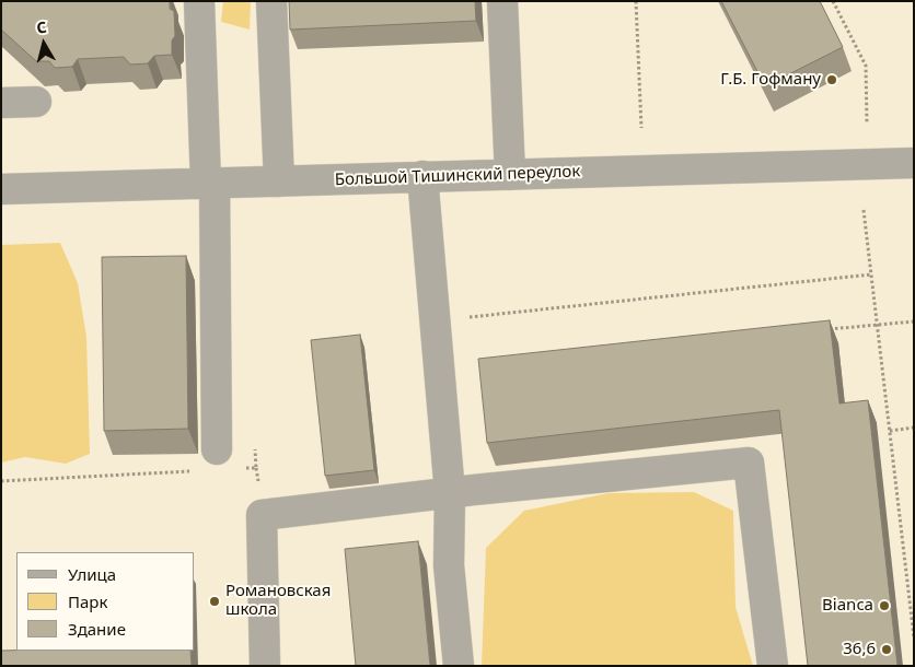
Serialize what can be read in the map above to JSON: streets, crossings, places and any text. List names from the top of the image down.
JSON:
{
  "streets": {
    "street": ["Большой Тишинский переулок"]
  },
  "places": [
    "Г.Б. Гофману",
    "Романовская школа",
    "Bianca",
    "36,6"
  ],
  "legend": ["Улица", "Парк", "Здание"],
  "north": "top"
}
